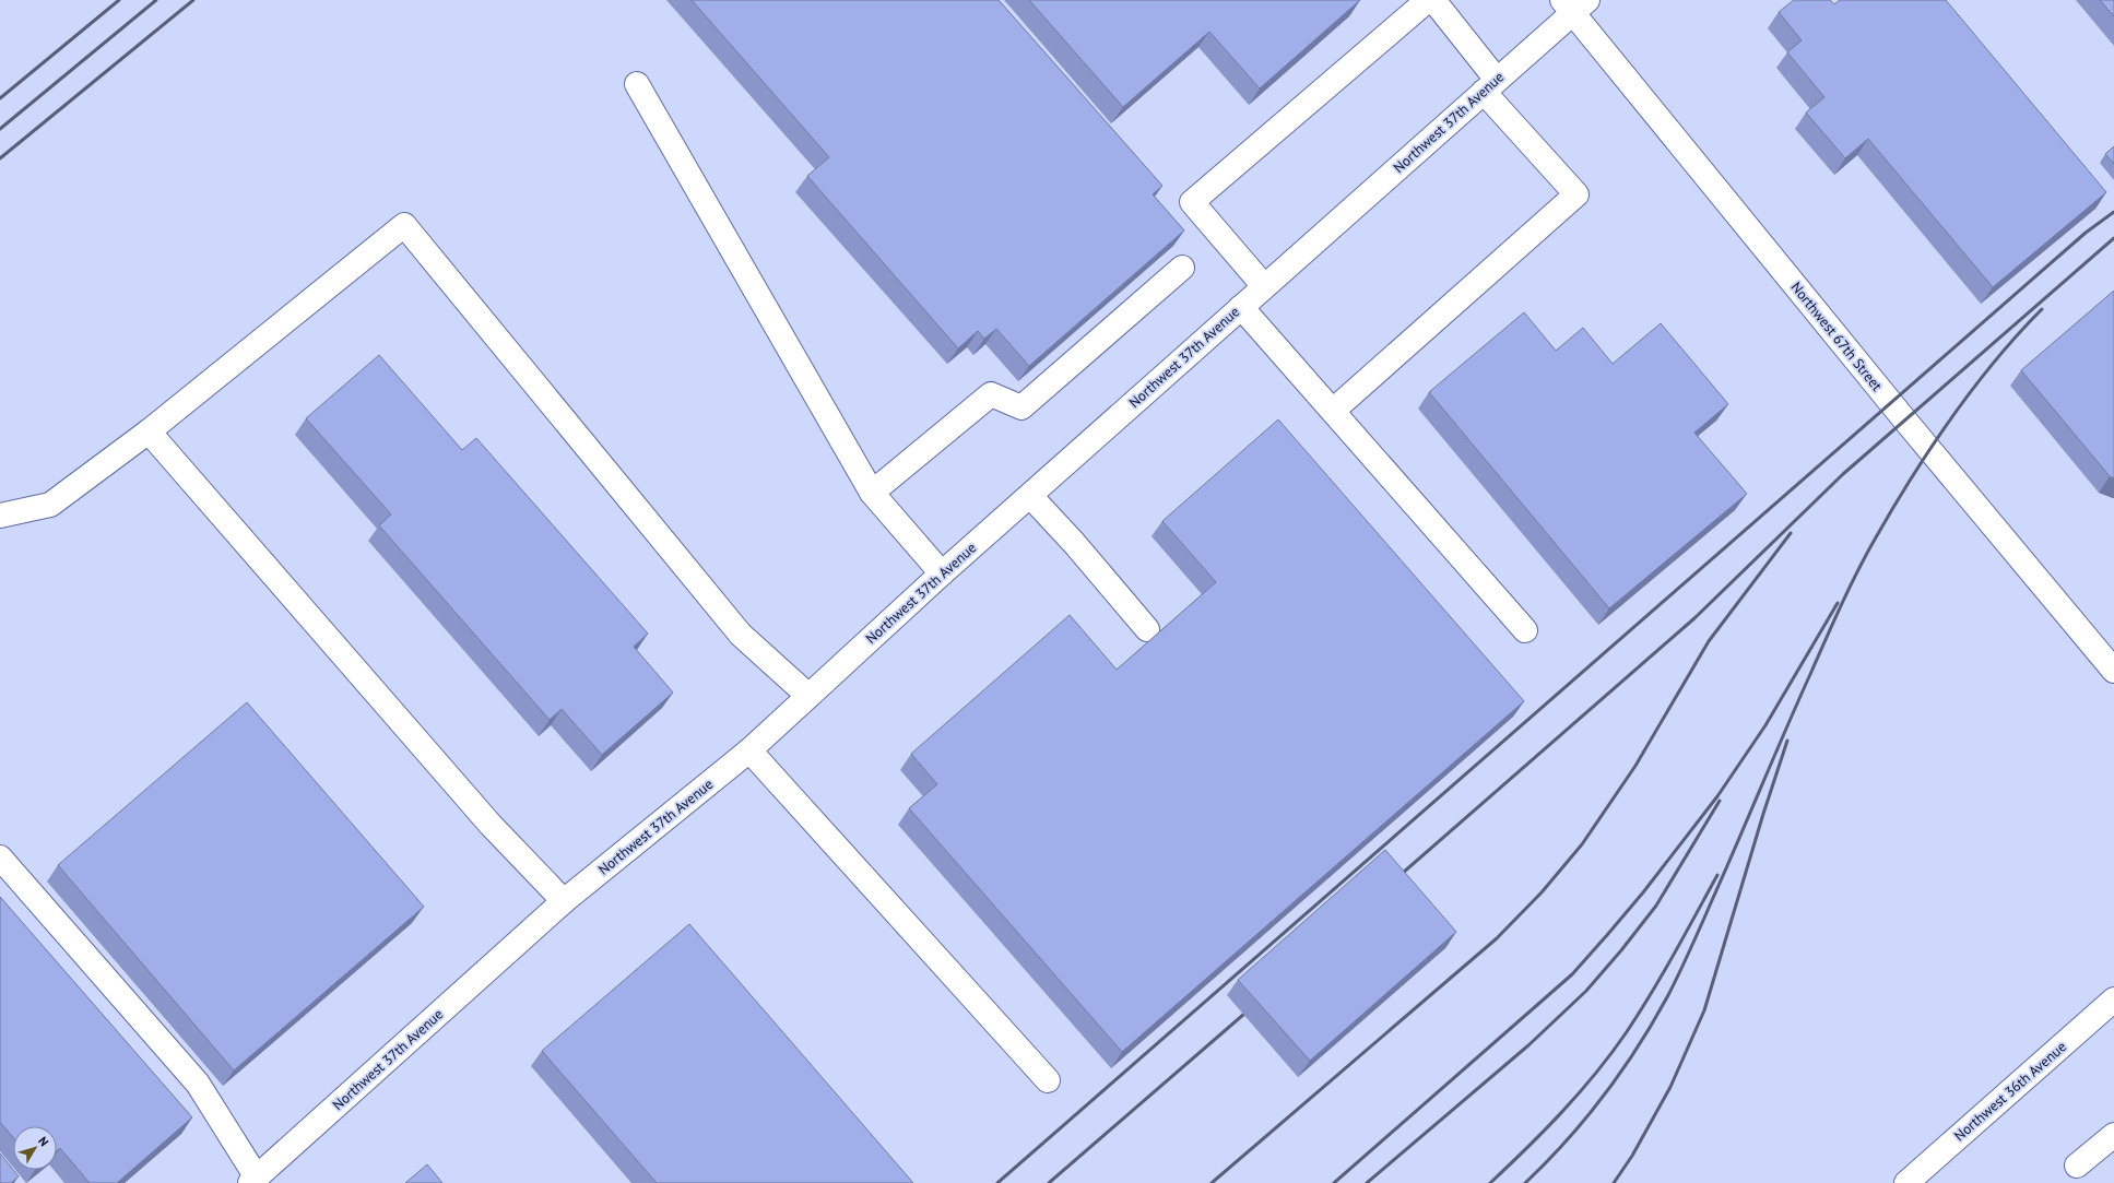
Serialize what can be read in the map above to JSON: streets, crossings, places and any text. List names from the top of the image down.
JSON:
{
  "streets": {
    "street": ["Northwest 37th Avenue", "Northwest 67th Street", "Northwest 36th Avenue"]
  },
  "crossings": [
    ["Northwest 37th Avenue", "Northwest 67th Street"]
  ],
  "north": "top right"
}
